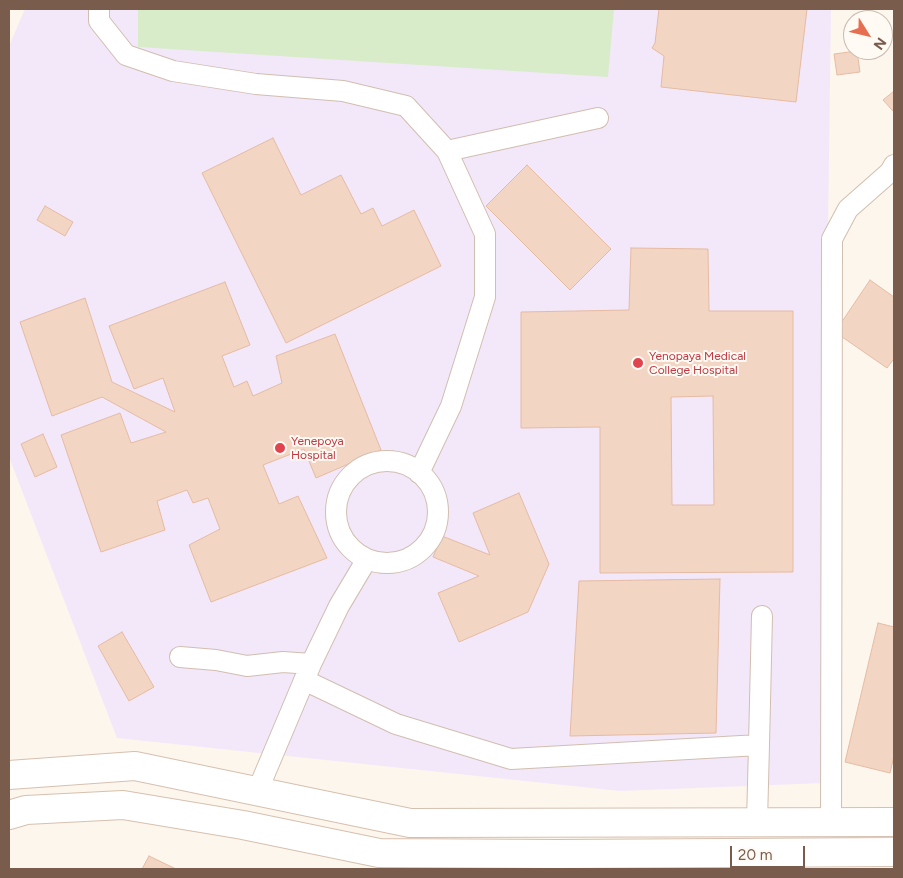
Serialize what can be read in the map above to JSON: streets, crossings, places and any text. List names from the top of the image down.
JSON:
{
  "places": ["Yenopaya Medical College Hospital", "Yenepoya Hospital"],
  "scale_bar": "20 m",
  "north": "bottom right"
}
